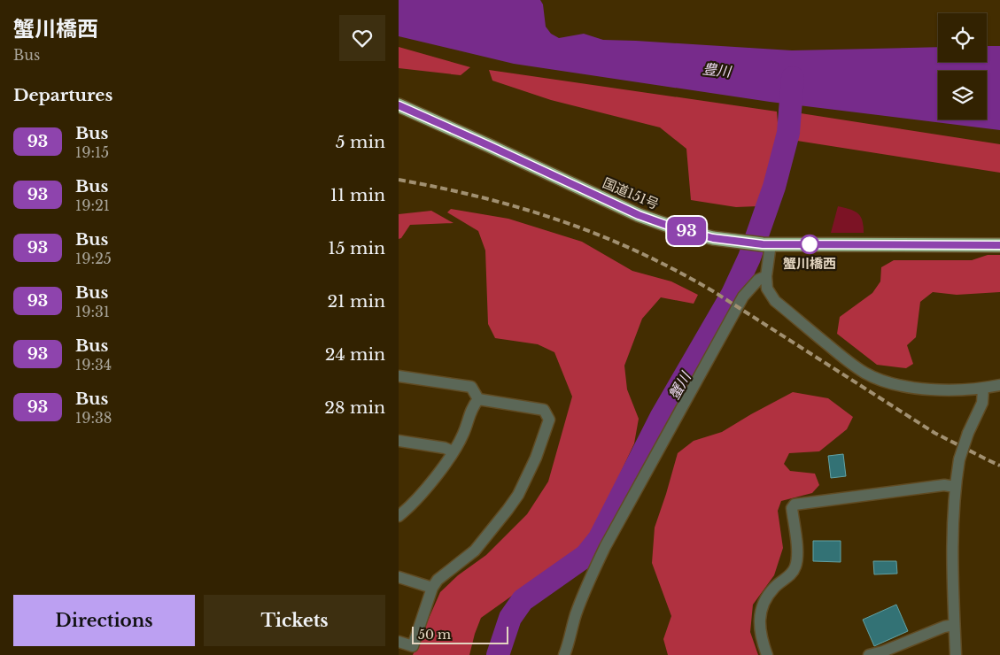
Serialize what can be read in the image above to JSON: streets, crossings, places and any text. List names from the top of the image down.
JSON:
{
  "streets": {
    "highway": ["国道151号"]
  },
  "water": ["豊川", "蟹川"],
  "places": ["蟹川橋西"],
  "lines": ["bus line 93"],
  "scale_bar": "50 m",
  "page": {
    "heading": [
      ["蟹川橋西", "Bus"],
      "Departures"
    ],
    "on_map": "93",
    "list": [
      {
        "mark": "93",
        "name": "Bus",
        "note": "19:15",
        "value": "5 min"
      },
      {
        "mark": "93",
        "name": "Bus",
        "note": "19:21",
        "value": "11 min"
      },
      {
        "mark": "93",
        "name": "Bus",
        "note": "19:25",
        "value": "15 min"
      },
      {
        "mark": "93",
        "name": "Bus",
        "note": "19:31",
        "value": "21 min"
      },
      {
        "mark": "93",
        "name": "Bus",
        "note": "19:34",
        "value": "24 min"
      },
      {
        "mark": "93",
        "name": "Bus",
        "note": "19:38",
        "value": "28 min"
      }
    ],
    "buttons": ["Directions", "Tickets"],
    "scale": "50 m"
  }
}
